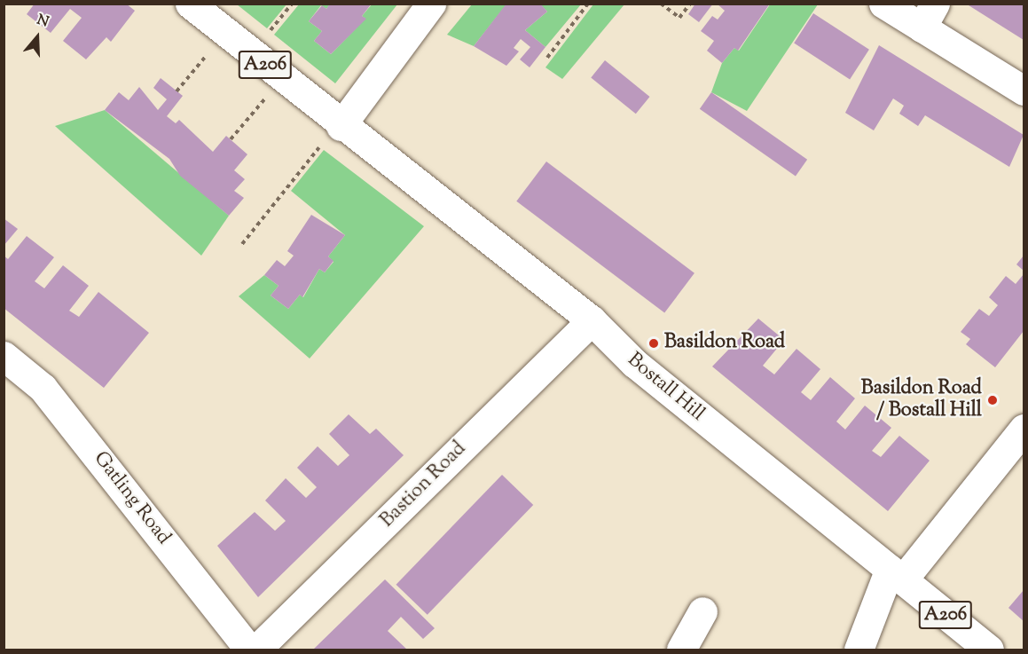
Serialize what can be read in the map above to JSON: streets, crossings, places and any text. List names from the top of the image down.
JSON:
{
  "streets": {
    "street": [
      "A206",
      "Bostall Hill",
      "Bastion Road",
      "Gatling Road"
    ]
  },
  "crossings": [
    ["A206", "Bostall Hill"],
    ["Bostall Hill", "Bastion Road"]
  ],
  "places": ["Basildon Road", "Basildon Road / Bostall Hill"],
  "north": "top"
}
